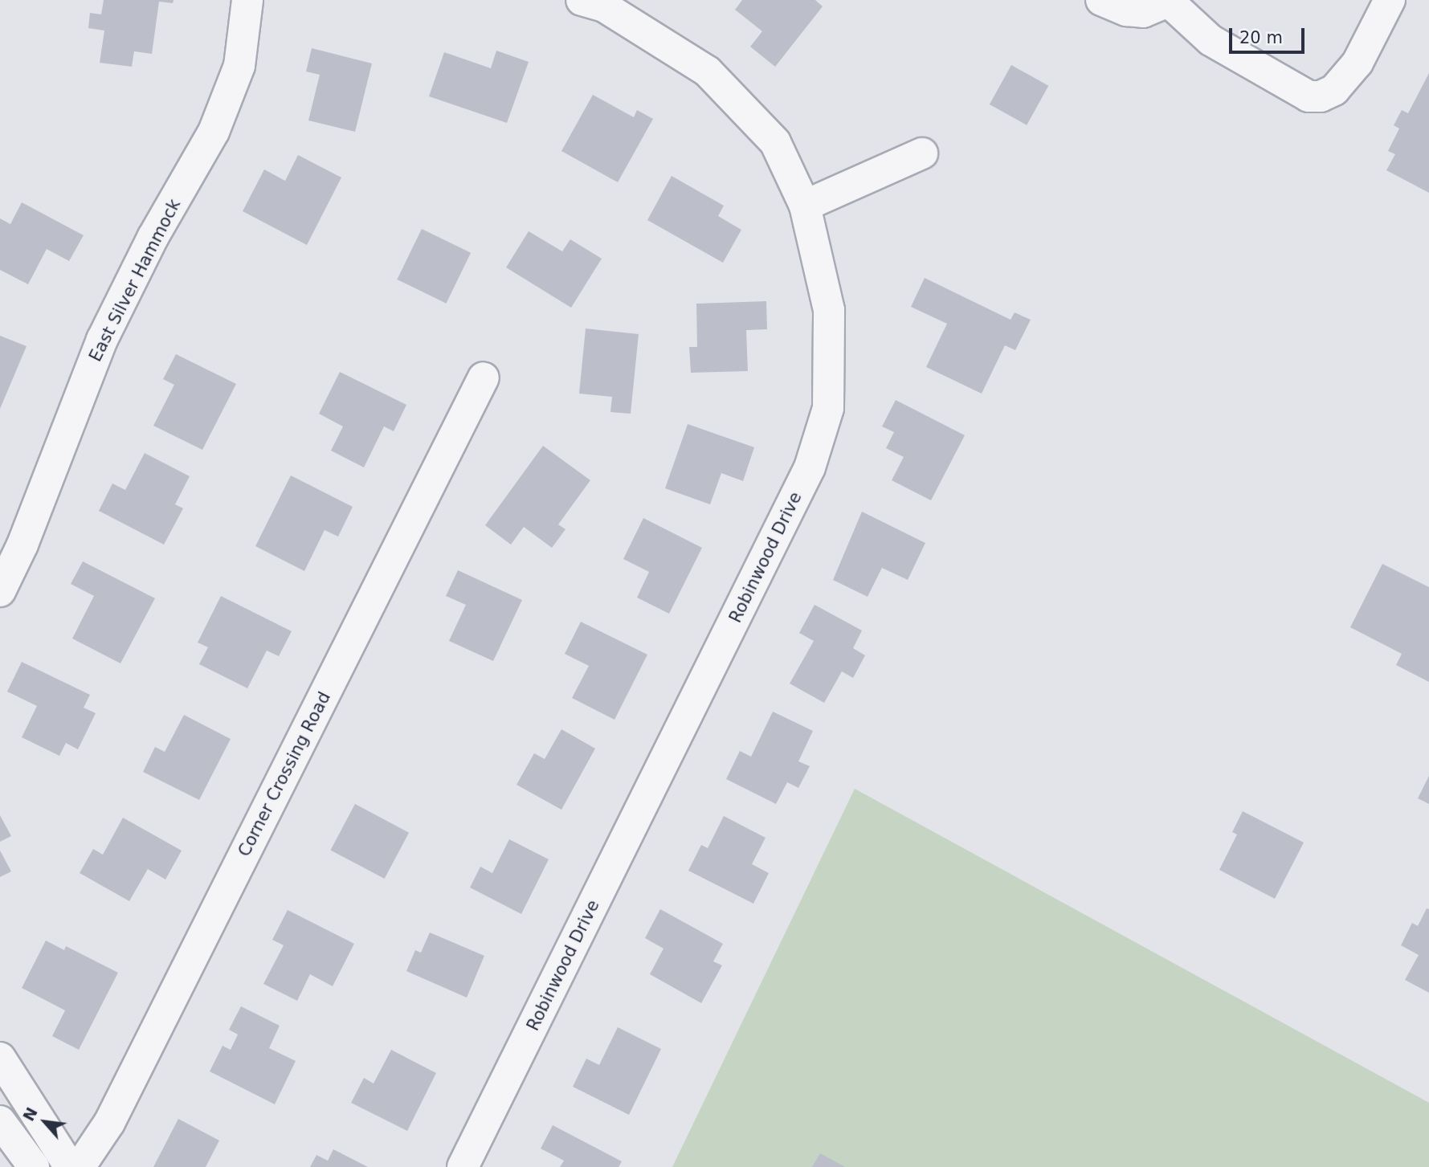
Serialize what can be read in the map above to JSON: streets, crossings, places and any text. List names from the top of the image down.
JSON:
{
  "streets": {
    "street": ["East Silver Hammock", "Robinwood Drive", "Corner Crossing Road"]
  },
  "scale_bar": "20 m",
  "north": "top left"
}
